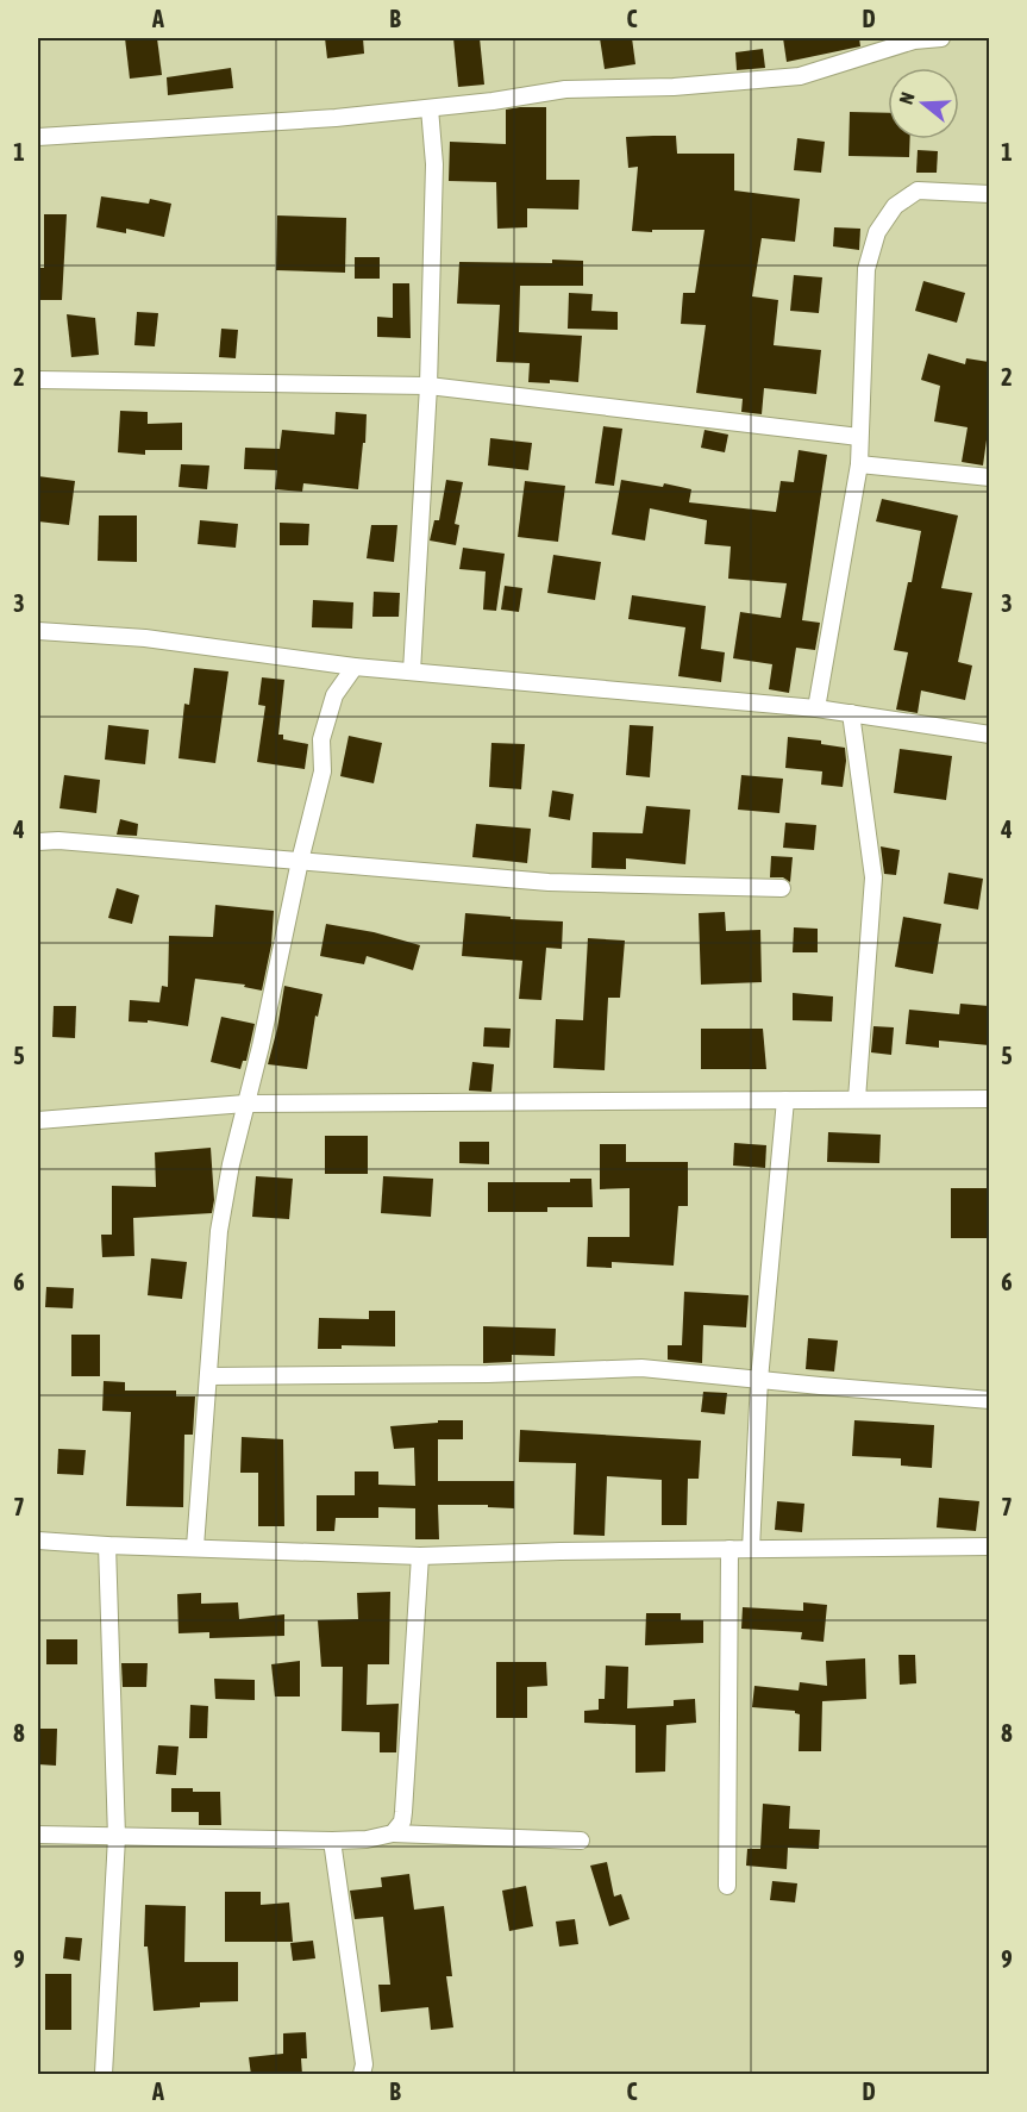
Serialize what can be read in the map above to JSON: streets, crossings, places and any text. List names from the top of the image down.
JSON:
{
  "north": "left",
  "grid": {
    "columns": [
      "A",
      "B",
      "C",
      "D"
    ],
    "rows": [
      "1",
      "2",
      "3",
      "4",
      "5",
      "6",
      "7",
      "8",
      "9"
    ]
  }
}
